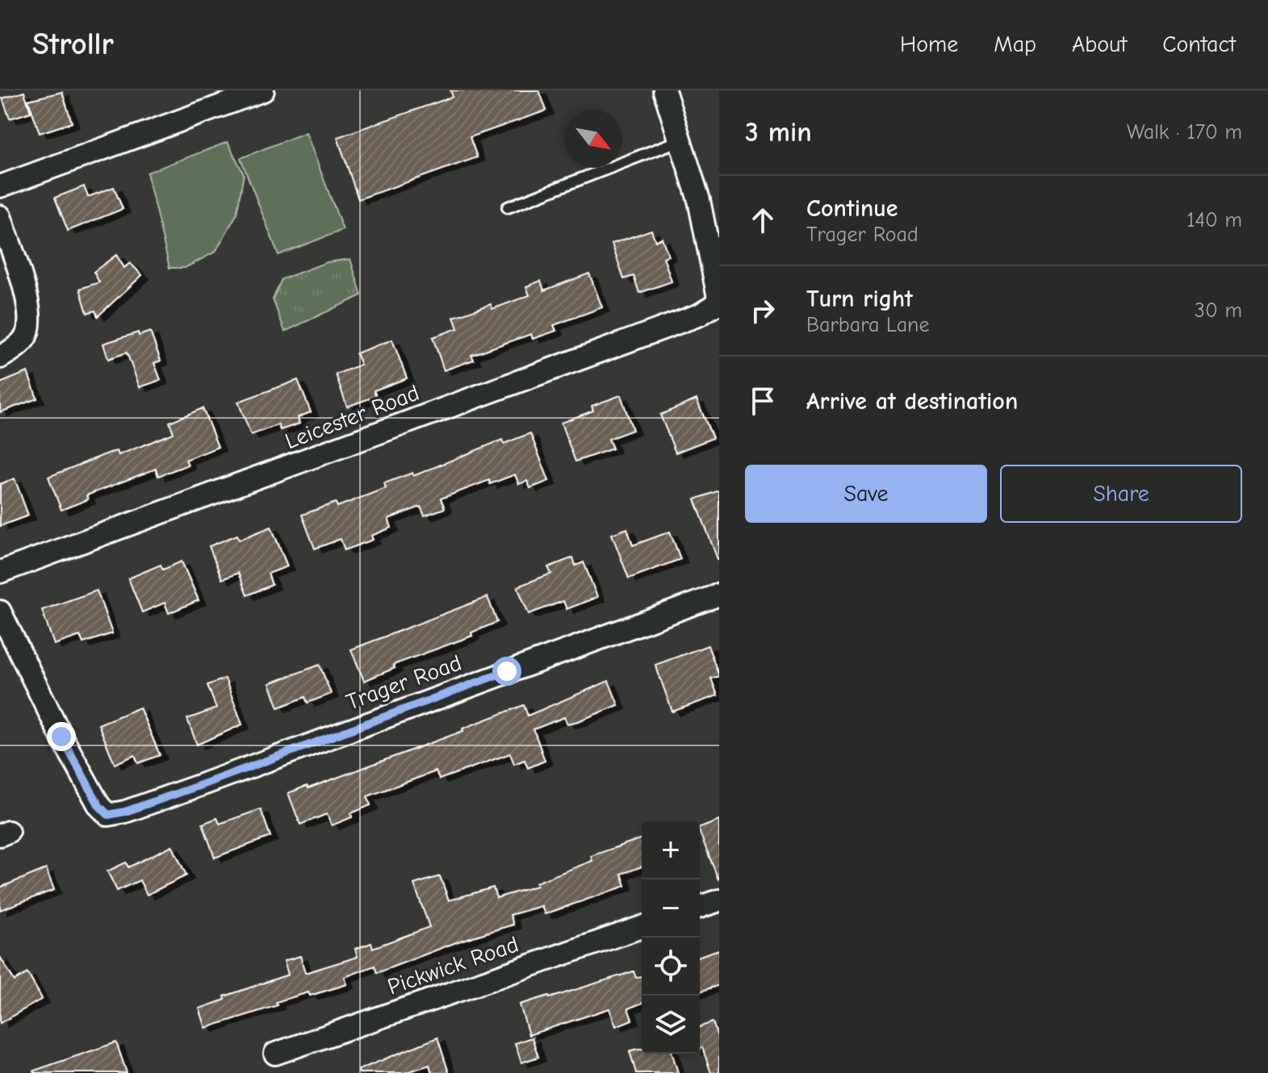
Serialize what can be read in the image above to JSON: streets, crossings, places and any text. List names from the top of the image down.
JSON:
{
  "streets": {
    "street": ["Leicester Road", "Trager Road", "Pickwick Road"]
  },
  "north": "bottom right",
  "page": {
    "header": "Strollr",
    "nav": [
      "Home",
      "Map",
      "About",
      "Contact"
    ],
    "heading": ["3 min", "Walk · 170 m"],
    "list": [
      ["Continue", "Trager Road", "140 m"],
      ["Turn right", "Barbara Lane", "30 m"],
      "Arrive at destination"
    ],
    "buttons": ["Save", "Share"],
    "map_buttons": ["+", "−"]
  }
}
